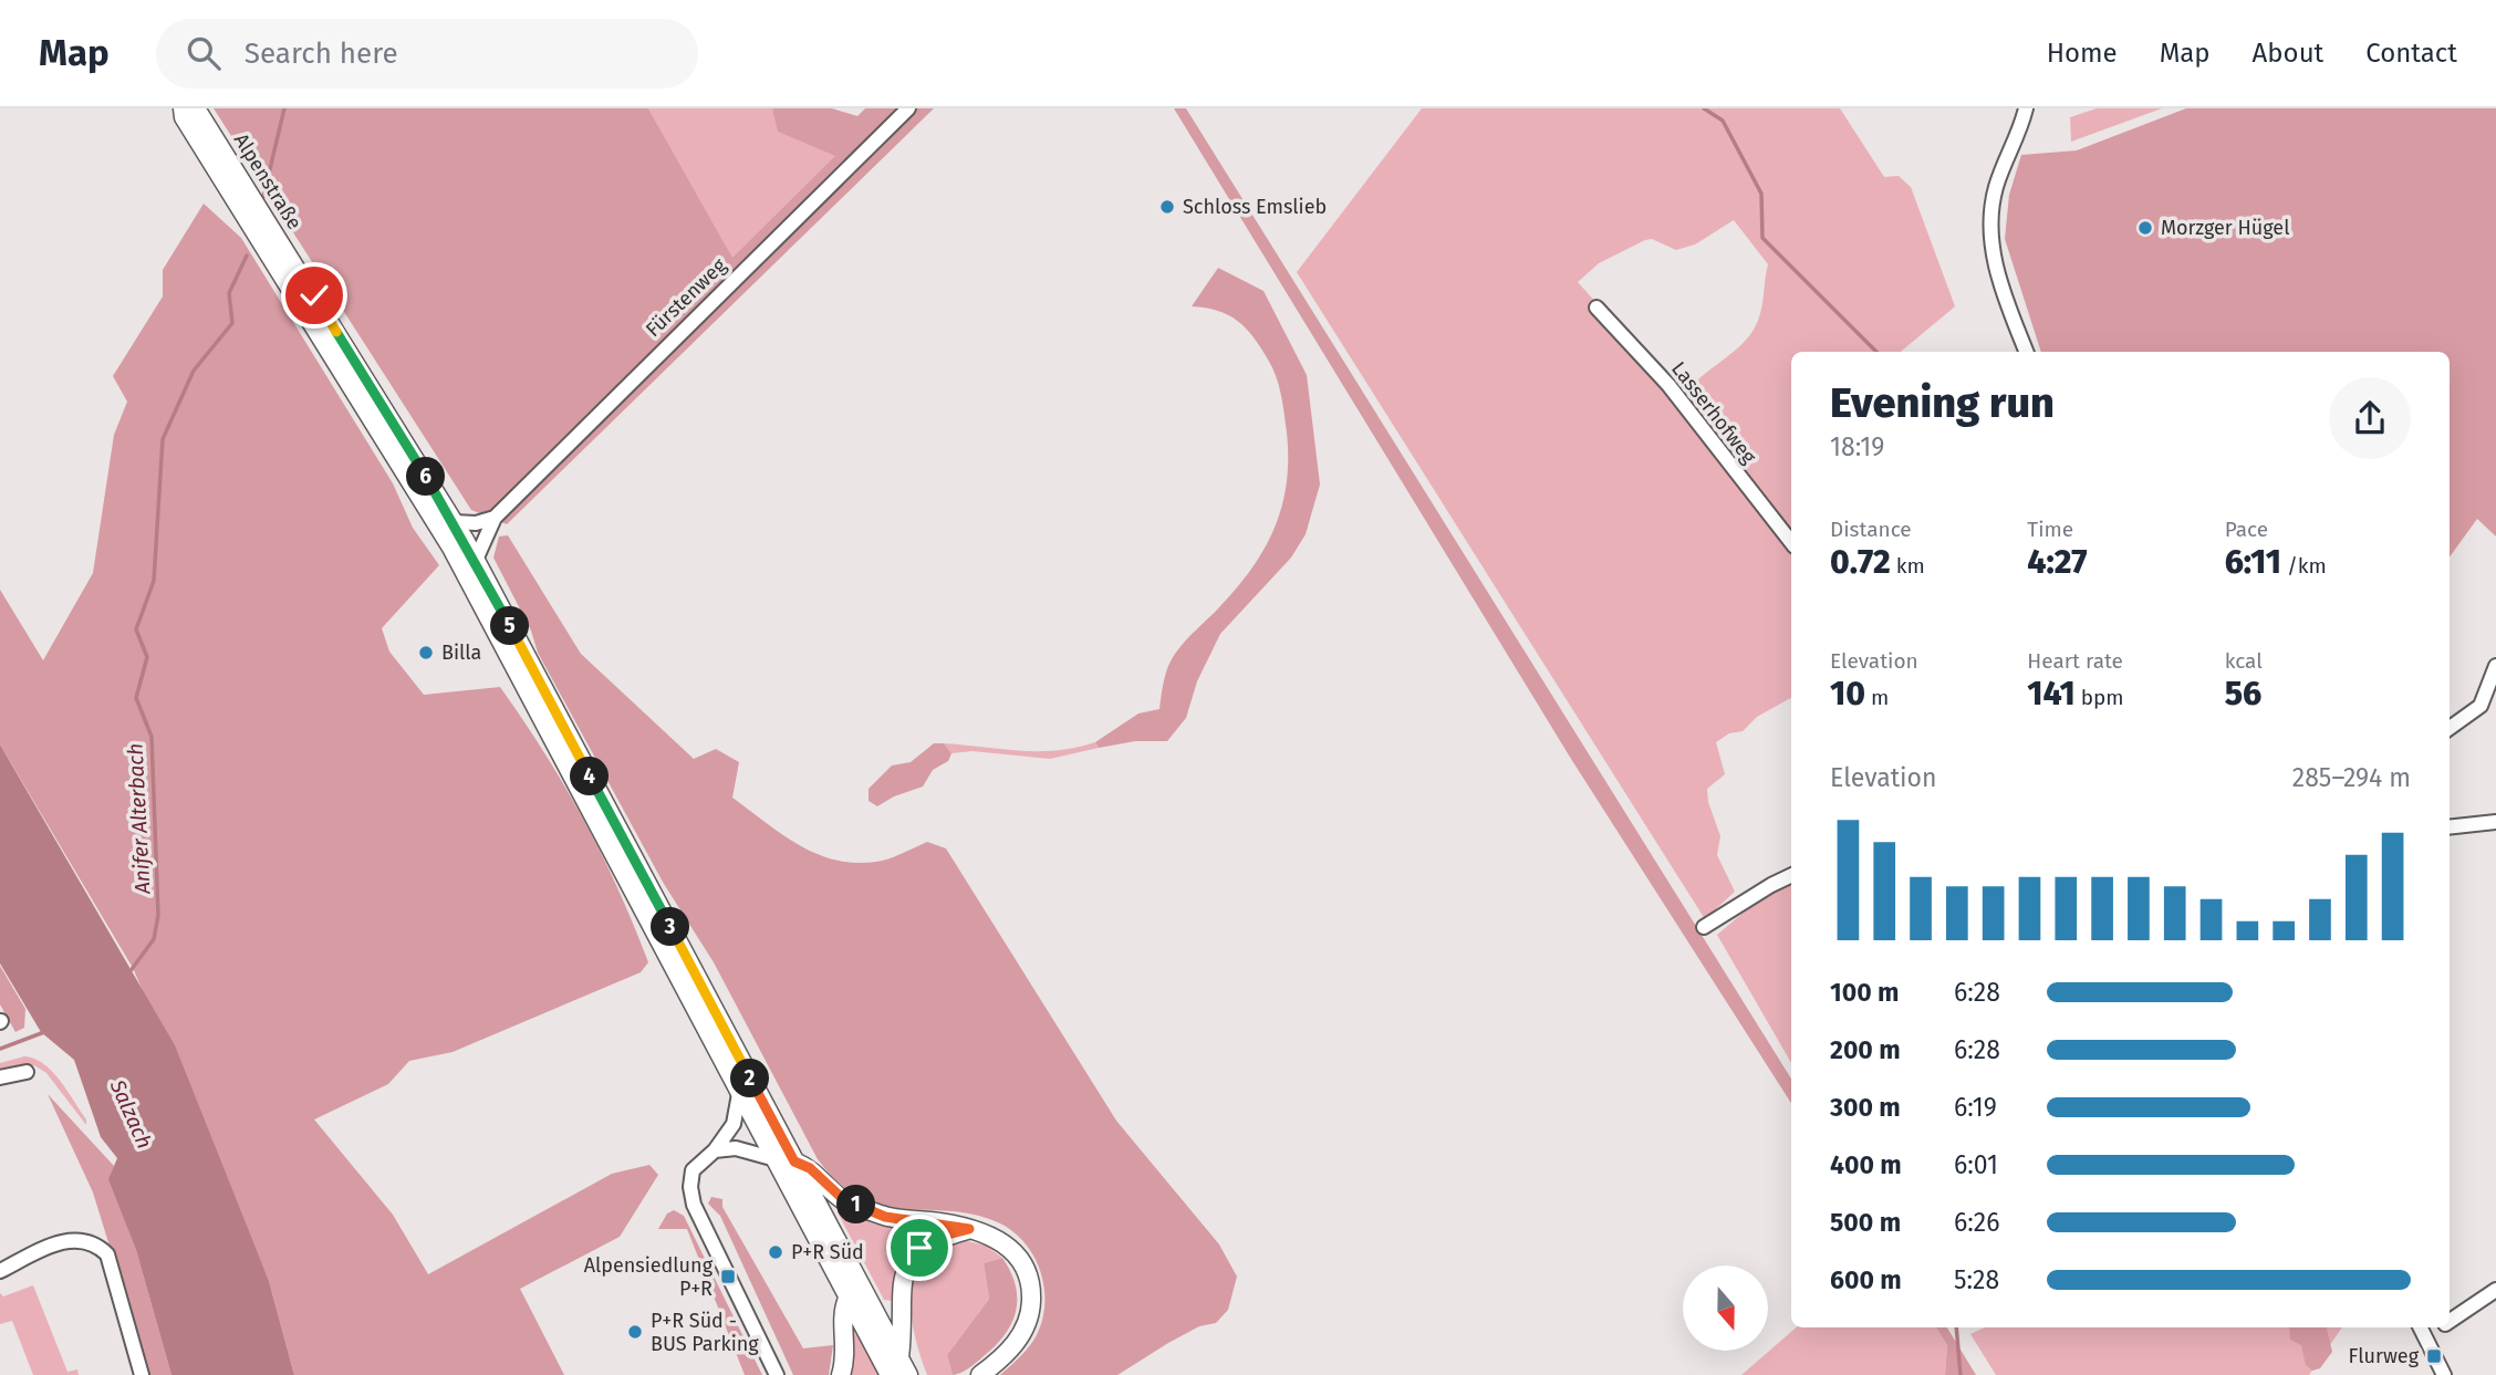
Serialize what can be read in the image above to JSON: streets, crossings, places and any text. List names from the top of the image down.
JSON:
{
  "streets": {
    "main road": ["Alpenstraße"],
    "street": ["Fürstenweg", "Lasserhofweg"]
  },
  "crossings": [
    ["Alpenstraße", "Fürstenweg"]
  ],
  "water": ["Anifer Alterbach", "Salzach"],
  "places": {
    "other": [
      "Schloss Emslieb",
      "Morzger Hügel",
      "Billa",
      "P+R Süd",
      "P+R Süd - BUS Parking"
    ],
    "transit": ["Alpensiedlung P+R", "Flurweg"]
  },
  "north": "bottom",
  "page": {
    "header": "Map",
    "search": "Search here",
    "nav": [
      "Home",
      "Map",
      "About",
      "Contact"
    ],
    "heading": ["Evening run", "18:19"],
    "pins": [
      "6",
      "5",
      "4",
      "3",
      "2",
      "1"
    ],
    "stats": [
      ["Distance", "0.72 km"],
      ["Time", "4:27"],
      ["Pace", "6:11 /km"],
      ["Elevation", "10 m"],
      ["Heart rate", "141 bpm"],
      ["kcal", "56"]
    ],
    "chart": ["Elevation", "285–294 m"],
    "list": [
      {
        "name": "100 m",
        "note": "6:28"
      },
      {
        "name": "200 m",
        "note": "6:28"
      },
      {
        "name": "300 m",
        "note": "6:19"
      },
      {
        "name": "400 m",
        "note": "6:01"
      },
      {
        "name": "500 m",
        "note": "6:26"
      },
      {
        "name": "600 m",
        "note": "5:28"
      }
    ]
  }
}
